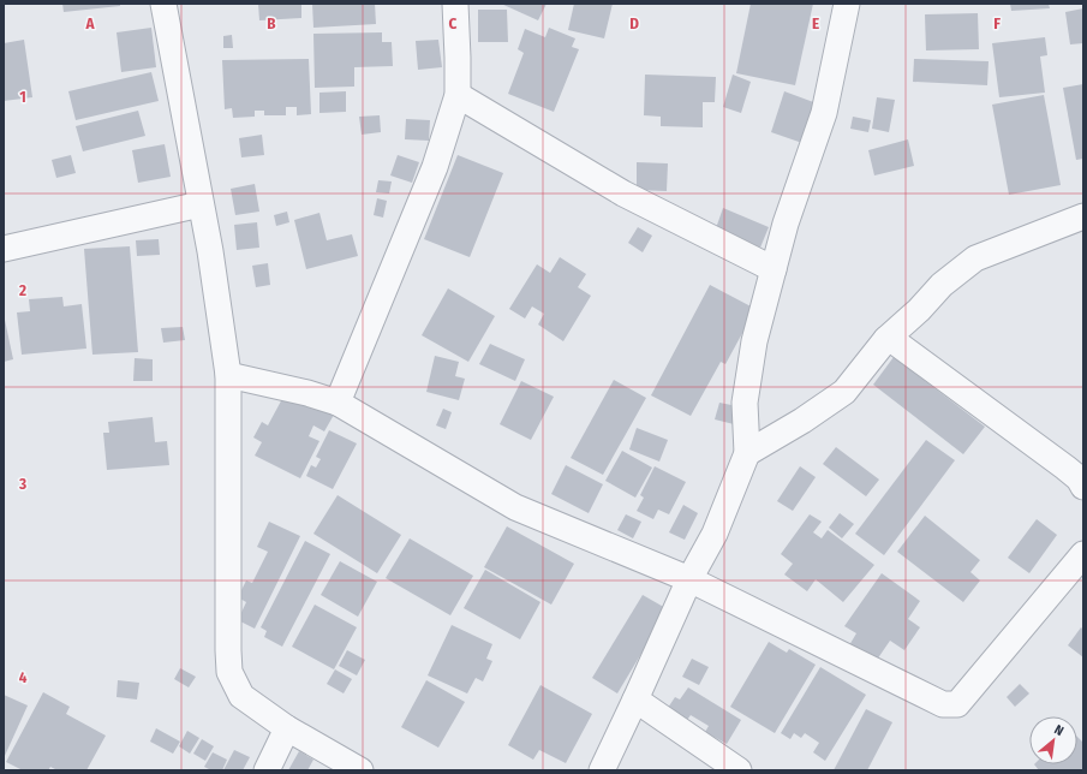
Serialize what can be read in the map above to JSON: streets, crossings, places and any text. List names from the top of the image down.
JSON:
{
  "north": "top right",
  "grid": {
    "columns": [
      "A",
      "B",
      "C",
      "D",
      "E",
      "F"
    ],
    "rows": [
      "1",
      "2",
      "3",
      "4"
    ]
  }
}
